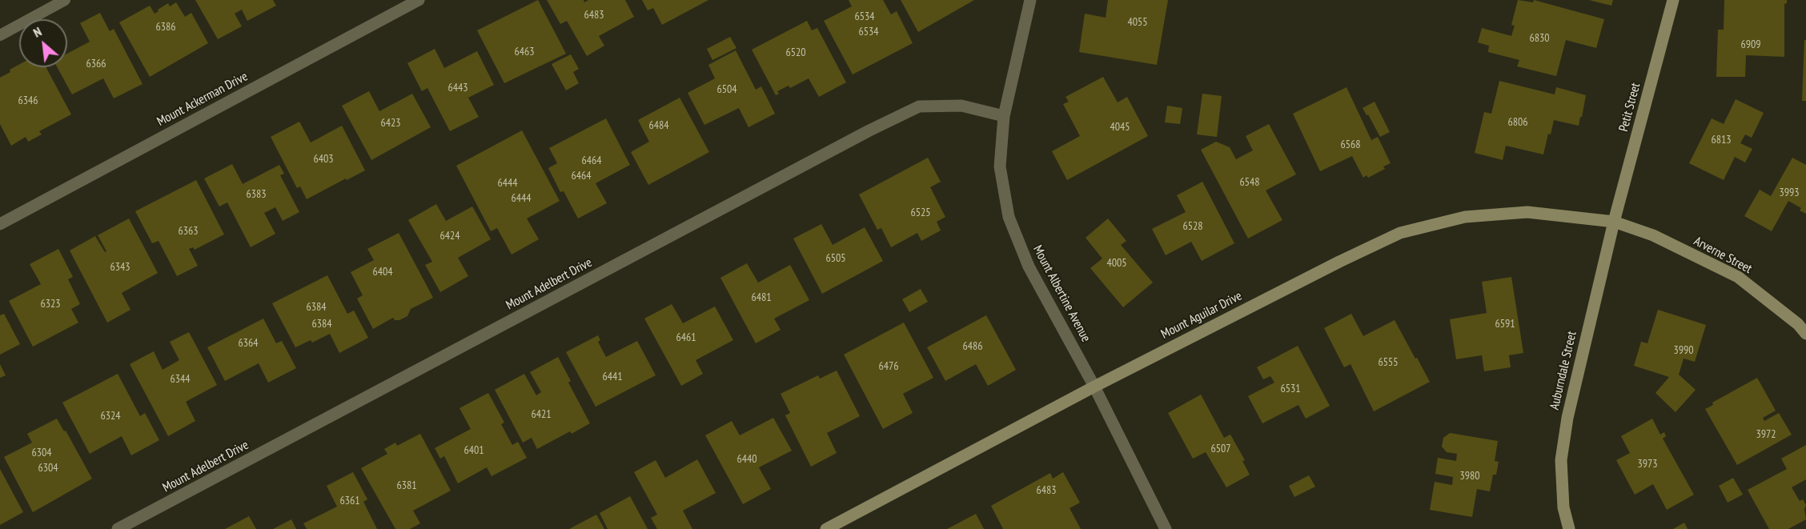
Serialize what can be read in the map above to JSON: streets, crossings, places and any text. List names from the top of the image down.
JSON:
{
  "streets": {
    "street": [
      "Mount Ackerman Drive",
      "Petit Street",
      "Arverne Street",
      "Mount Adelbert Drive",
      "Mount Albertine Avenue",
      "Mount Aguilar Drive",
      "Auburndale Street"
    ]
  },
  "crossings": [
    ["Petit Street", "Arverne Street"],
    ["Petit Street", "Mount Aguilar Drive"],
    ["Petit Street", "Auburndale Street"],
    ["Arverne Street", "Mount Aguilar Drive"],
    ["Arverne Street", "Auburndale Street"],
    ["Mount Adelbert Drive", "Mount Albertine Avenue"],
    ["Mount Albertine Avenue", "Mount Aguilar Drive"],
    ["Mount Aguilar Drive", "Auburndale Street"]
  ],
  "house_numbers": [
    "6483",
    "6534",
    "4055",
    "6386",
    "6534",
    "6830",
    "6909",
    "6463",
    "6520",
    "6366",
    "6443",
    "6504",
    "6346",
    "6806",
    "6423",
    "6484",
    "4045",
    "6813",
    "6568",
    "6403",
    "6464",
    "6464",
    "6548",
    "6444",
    "3993",
    "6383",
    "6444",
    "6525",
    "6528",
    "6363",
    "6424",
    "6505",
    "4005",
    "6343",
    "6404",
    "6481",
    "6323",
    "6384",
    "6384",
    "6591",
    "6461",
    "6364",
    "6486",
    "3990",
    "6555",
    "6476",
    "6441",
    "6344",
    "6531",
    "6421",
    "6324",
    "3972",
    "6507",
    "6401",
    "6304",
    "6440",
    "3973",
    "6304",
    "3980",
    "6381",
    "6483",
    "6361"
  ],
  "north": "top left"
}
